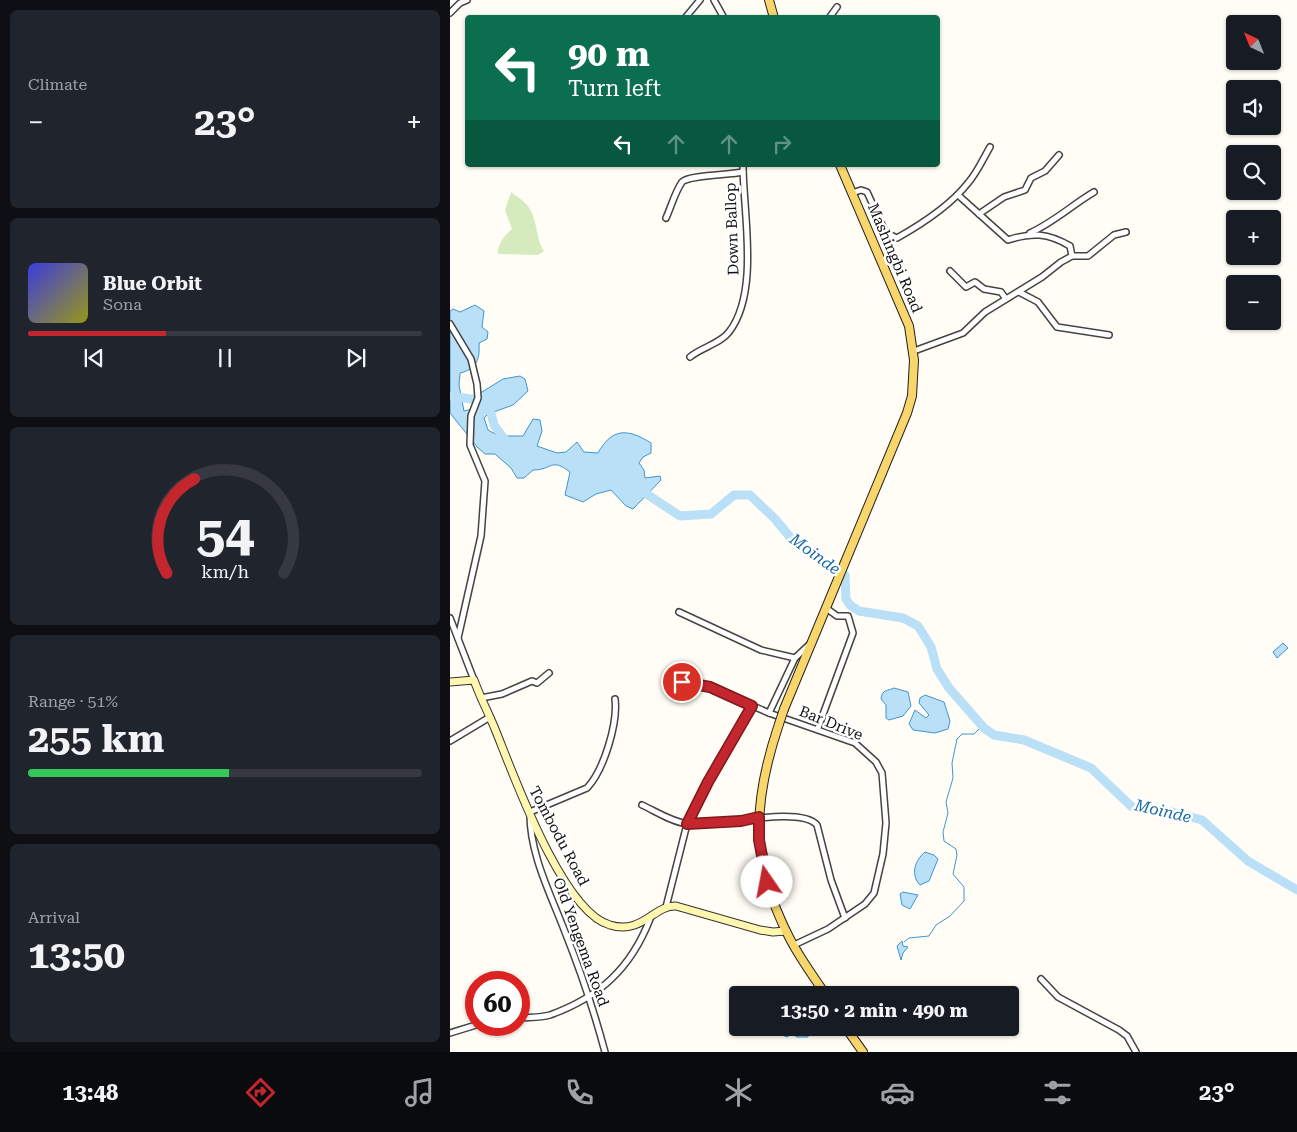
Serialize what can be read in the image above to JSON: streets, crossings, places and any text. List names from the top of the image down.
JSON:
{
  "streets": {
    "main road": ["Mashingbi Road", "Tombodu Road"],
    "street": ["Down Ballop", "Bar Drive", "Old Yengema Road"]
  },
  "crossings": [
    ["Tombodu Road", "Old Yengema Road"]
  ],
  "water": ["Moinde"],
  "north": "top left",
  "page": {
    "tile": [
      "Climate",
      ["Range · 51%", "255 km"],
      ["Arrival", "13:50"]
    ],
    "map_buttons": ["+", "−"],
    "turn": ["90 m", "Turn left"],
    "heat": ["−", "23°", "+"],
    "song": ["Blue Orbit", "Sona"],
    "limit": "60",
    "trip": "13:50 · 2 min · 490 m",
    "tabs": ["13:48", "23°"],
    "gauge": ["54", "km/h"]
  }
}
